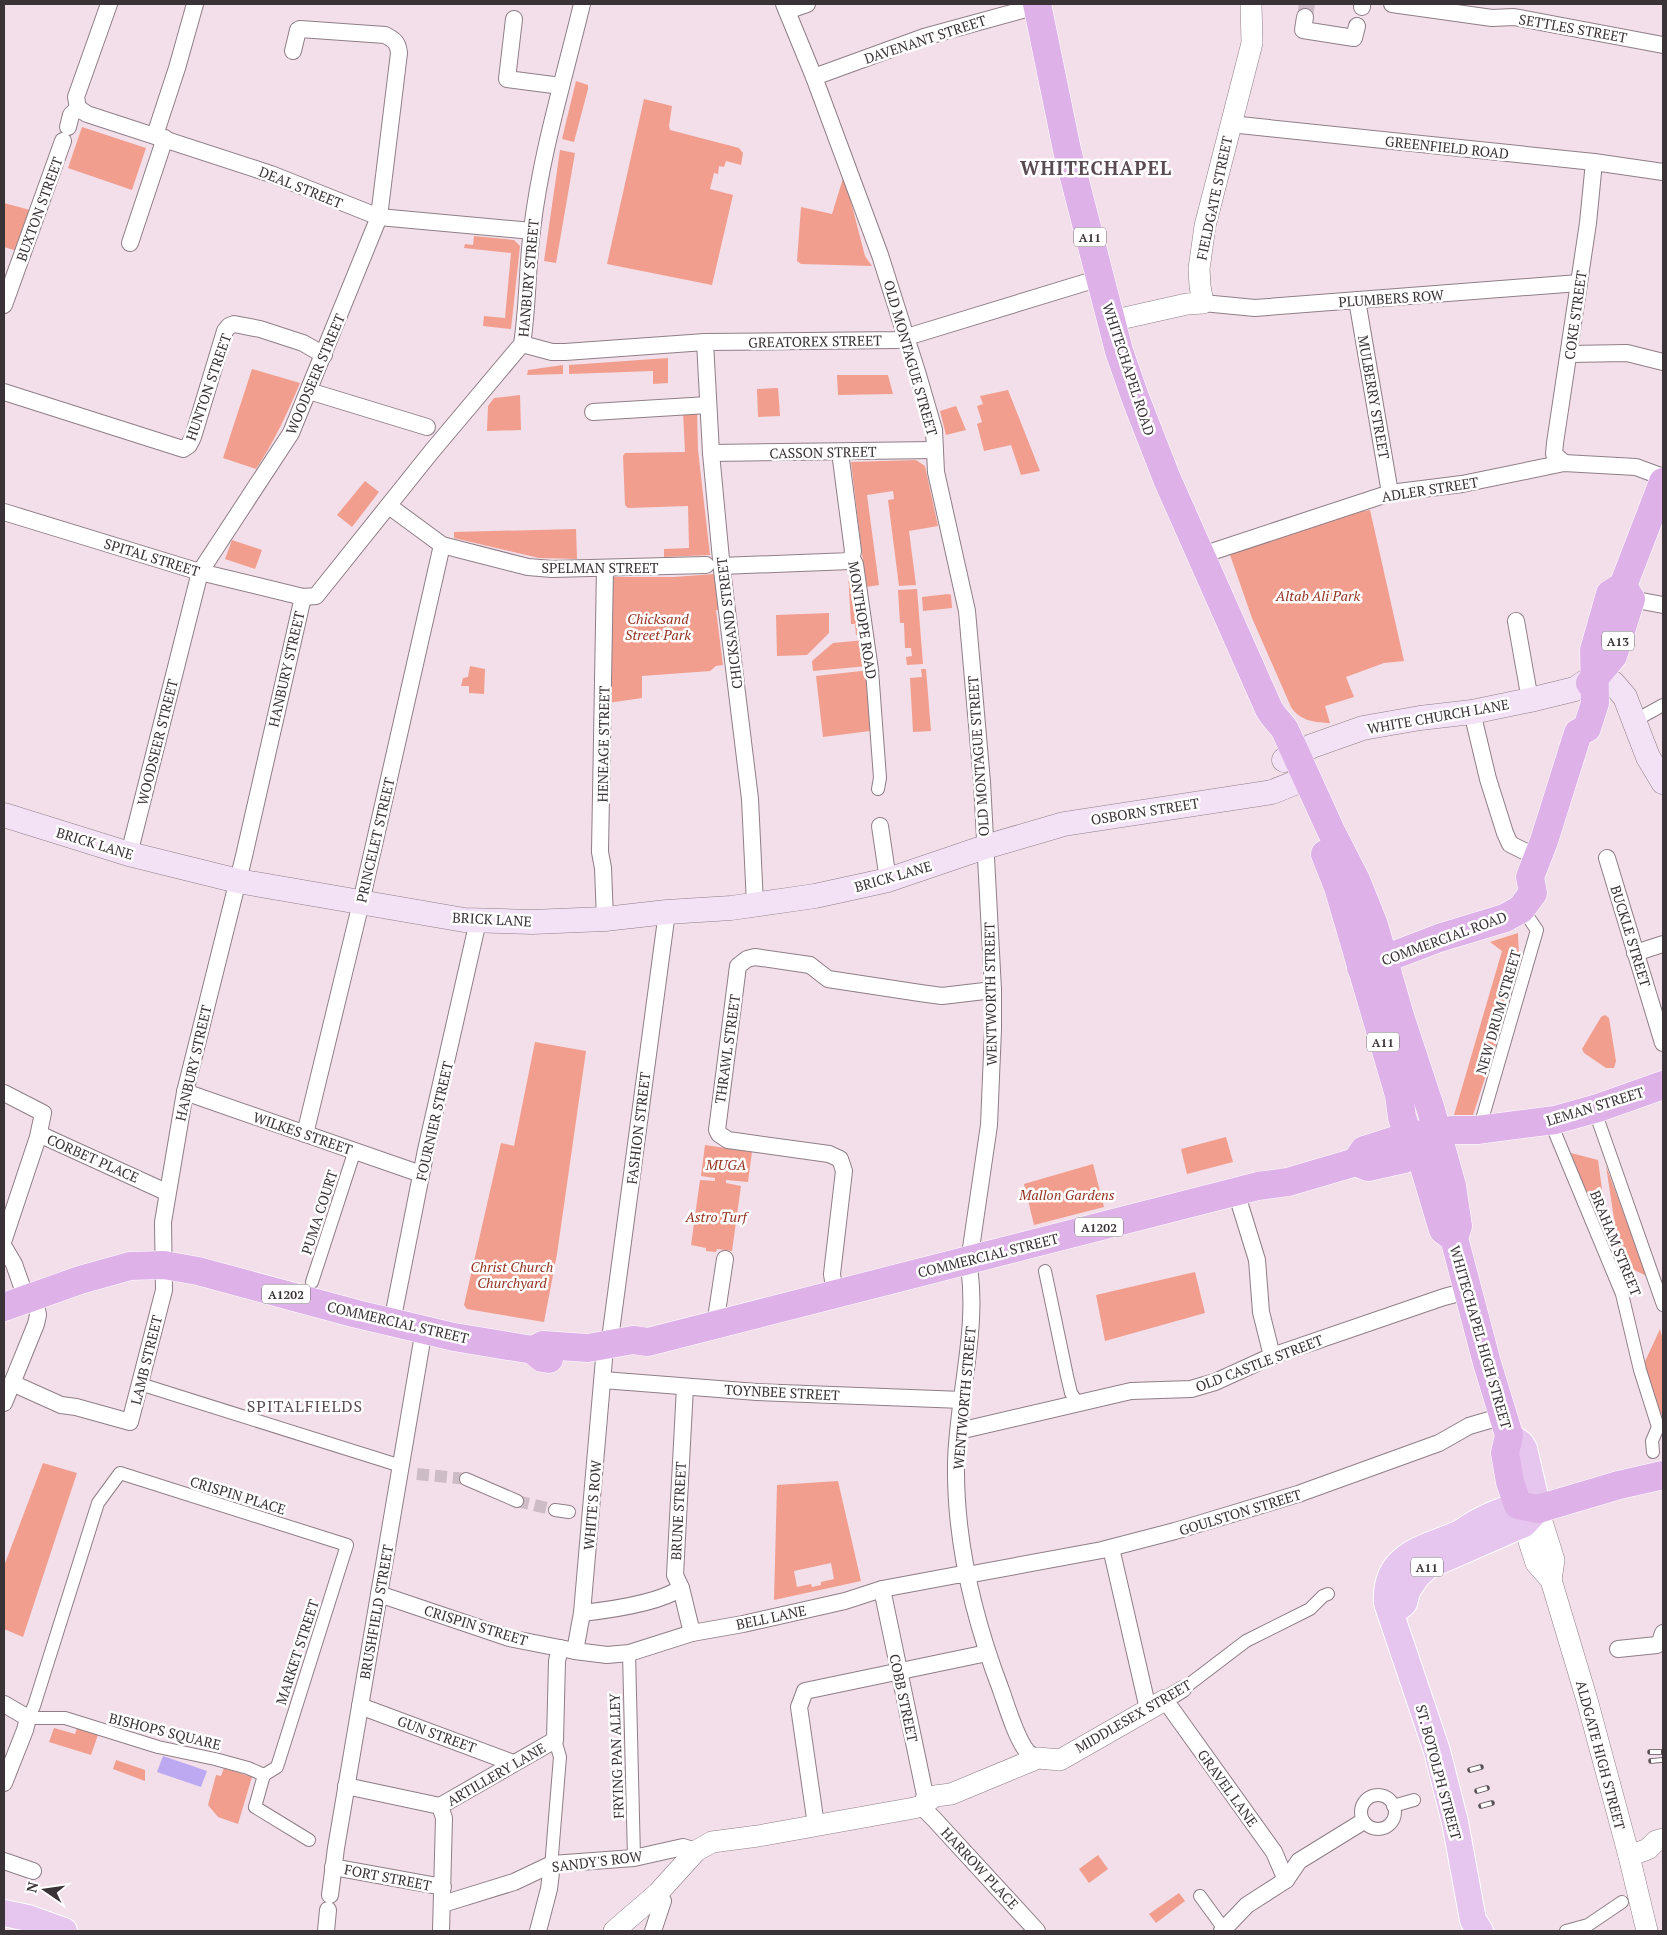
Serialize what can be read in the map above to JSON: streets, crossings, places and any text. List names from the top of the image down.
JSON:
{
  "streets": {
    "highway": [
      "A11",
      "WHITECHAPEL ROAD",
      "A13",
      "COMMERCIAL ROAD",
      "LEMAN STREET",
      "A1202",
      "COMMERCIAL STREET",
      "WHITECHAPEL HIGH STREET"
    ],
    "main road": [
      "WHITE CHURCH LANE",
      "OSBORN STREET",
      "BRICK LANE",
      "ST. BOTOLPH STREET"
    ],
    "street": [
      "SETTLES STREET",
      "DAVENANT STREET",
      "GREENFIELD ROAD",
      "DEAL STREET",
      "FIELDGATE STREET",
      "BUXTON STREET",
      "HANBURY STREET",
      "PLUMBERS ROW",
      "COKE STREET",
      "GREATOREX STREET",
      "OLD MONTAGUE STREET",
      "WOODSEER STREET",
      "HUNTON STREET",
      "MULBERRY STREET",
      "CASSON STREET",
      "ADLER STREET",
      "SPITAL STREET",
      "SPELMAN STREET",
      "MONTHOPE ROAD",
      "CHICKSAND STREET",
      "HENEAGE STREET",
      "PRINCELET STREET",
      "BUCKLE STREET",
      "WENTWORTH STREET",
      "NEW DRUM STREET",
      "THRAWL STREET",
      "FOURNIER STREET",
      "FASHION STREET",
      "WILKES STREET",
      "CORBET PLACE",
      "PUMA COURT",
      "BRAHAM STREET",
      "LAMB STREET",
      "OLD CASTLE STREET",
      "TOYNBEE STREET",
      "CRISPIN PLACE",
      "WHITE'S ROW",
      "BRUNE STREET",
      "GOULSTON STREET",
      "BRUSHFIELD STREET",
      "BELL LANE",
      "CRISPIN STREET",
      "MARKET STREET",
      "COBB STREET",
      "MIDDLESEX STREET",
      "BISHOPS SQUARE",
      "GUN STREET",
      "ALDGATE HIGH STREET",
      "FRYING PAN ALLEY",
      "ARTILLERY LANE",
      "GRAVEL LANE",
      "SANDY'S ROW",
      "HARROW PLACE",
      "FORT STREET"
    ]
  },
  "crossings": [
    ["DAVENANT STREET", "OLD MONTAGUE STREET"],
    ["DAVENANT STREET", "WHITECHAPEL ROAD"],
    ["GREENFIELD ROAD", "FIELDGATE STREET"],
    ["GREENFIELD ROAD", "COKE STREET"],
    ["DEAL STREET", "BUXTON STREET"],
    ["DEAL STREET", "HANBURY STREET"],
    ["DEAL STREET", "WOODSEER STREET"],
    ["FIELDGATE STREET", "PLUMBERS ROW"],
    ["HANBURY STREET", "GREATOREX STREET"],
    ["HANBURY STREET", "SPITAL STREET"],
    ["HANBURY STREET", "SPELMAN STREET"],
    ["HANBURY STREET", "BRICK LANE"],
    ["HANBURY STREET", "WILKES STREET"],
    ["HANBURY STREET", "CORBET PLACE"],
    ["HANBURY STREET", "COMMERCIAL STREET"],
    ["HANBURY STREET", "LAMB STREET"],
    ["PLUMBERS ROW", "COKE STREET"],
    ["PLUMBERS ROW", "MULBERRY STREET"],
    ["COKE STREET", "ADLER STREET"],
    ["GREATOREX STREET", "OLD MONTAGUE STREET"],
    ["GREATOREX STREET", "WHITECHAPEL ROAD"],
    ["GREATOREX STREET", "CHICKSAND STREET"],
    ["OLD MONTAGUE STREET", "CASSON STREET"],
    ["OLD MONTAGUE STREET", "OSBORN STREET"],
    ["OLD MONTAGUE STREET", "BRICK LANE"],
    ["OLD MONTAGUE STREET", "WENTWORTH STREET"],
    ["WHITECHAPEL ROAD", "ADLER STREET"],
    ["WHITECHAPEL ROAD", "WHITE CHURCH LANE"],
    ["WHITECHAPEL ROAD", "OSBORN STREET"],
    ["WHITECHAPEL ROAD", "WHITECHAPEL HIGH STREET"],
    ["WOODSEER STREET", "HUNTON STREET"],
    ["WOODSEER STREET", "SPITAL STREET"],
    ["WOODSEER STREET", "BRICK LANE"],
    ["MULBERRY STREET", "ADLER STREET"],
    ["CASSON STREET", "MONTHOPE ROAD"],
    ["CASSON STREET", "CHICKSAND STREET"],
    ["SPELMAN STREET", "MONTHOPE ROAD"],
    ["SPELMAN STREET", "CHICKSAND STREET"],
    ["SPELMAN STREET", "HENEAGE STREET"],
    ["SPELMAN STREET", "PRINCELET STREET"],
    ["CHICKSAND STREET", "BRICK LANE"],
    ["A13", "WHITE CHURCH LANE"],
    ["A13", "COMMERCIAL ROAD"],
    ["WHITE CHURCH LANE", "OSBORN STREET"],
    ["WHITE CHURCH LANE", "WHITECHAPEL HIGH STREET"],
    ["HENEAGE STREET", "BRICK LANE"],
    ["OSBORN STREET", "BRICK LANE"],
    ["OSBORN STREET", "WENTWORTH STREET"],
    ["OSBORN STREET", "WHITECHAPEL HIGH STREET"],
    ["PRINCELET STREET", "BRICK LANE"],
    ["PRINCELET STREET", "WILKES STREET"],
    ["BRICK LANE", "WENTWORTH STREET"],
    ["BRICK LANE", "FOURNIER STREET"],
    ["BRICK LANE", "FASHION STREET"],
    ["COMMERCIAL ROAD", "WHITECHAPEL HIGH STREET"],
    ["WENTWORTH STREET", "THRAWL STREET"],
    ["WENTWORTH STREET", "COMMERCIAL STREET"],
    ["WENTWORTH STREET", "OLD CASTLE STREET"],
    ["WENTWORTH STREET", "TOYNBEE STREET"],
    ["WENTWORTH STREET", "GOULSTON STREET"],
    ["WENTWORTH STREET", "BELL LANE"],
    ["WENTWORTH STREET", "MIDDLESEX STREET"],
    ["THRAWL STREET", "COMMERCIAL STREET"],
    ["LEMAN STREET", "COMMERCIAL STREET"],
    ["LEMAN STREET", "WHITECHAPEL HIGH STREET"],
    ["FOURNIER STREET", "WILKES STREET"],
    ["FOURNIER STREET", "COMMERCIAL STREET"],
    ["FASHION STREET", "COMMERCIAL STREET"],
    ["FASHION STREET", "TOYNBEE STREET"],
    ["FASHION STREET", "WHITE'S ROW"],
    ["WILKES STREET", "PUMA COURT"],
    ["COMMERCIAL STREET", "WHITECHAPEL HIGH STREET"],
    ["COMMERCIAL STREET", "LAMB STREET"],
    ["COMMERCIAL STREET", "TOYNBEE STREET"],
    ["COMMERCIAL STREET", "WHITE'S ROW"],
    ["COMMERCIAL STREET", "BRUSHFIELD STREET"],
    ["WHITECHAPEL HIGH STREET", "OLD CASTLE STREET"],
    ["WHITECHAPEL HIGH STREET", "GOULSTON STREET"],
    ["WHITECHAPEL HIGH STREET", "ALDGATE HIGH STREET"],
    ["WHITECHAPEL HIGH STREET", "ST. BOTOLPH STREET"],
    ["TOYNBEE STREET", "WHITE'S ROW"],
    ["TOYNBEE STREET", "BRUNE STREET"],
    ["CRISPIN PLACE", "MARKET STREET"],
    ["CRISPIN PLACE", "BISHOPS SQUARE"],
    ["WHITE'S ROW", "BELL LANE"],
    ["WHITE'S ROW", "CRISPIN STREET"],
    ["WHITE'S ROW", "ARTILLERY LANE"],
    ["BRUNE STREET", "BELL LANE"],
    ["GOULSTON STREET", "BELL LANE"],
    ["BRUSHFIELD STREET", "CRISPIN STREET"],
    ["BRUSHFIELD STREET", "GUN STREET"],
    ["BRUSHFIELD STREET", "FORT STREET"],
    ["BELL LANE", "CRISPIN STREET"],
    ["BELL LANE", "COBB STREET"],
    ["BELL LANE", "FRYING PAN ALLEY"],
    ["BELL LANE", "ARTILLERY LANE"],
    ["CRISPIN STREET", "ARTILLERY LANE"],
    ["MARKET STREET", "BISHOPS SQUARE"],
    ["COBB STREET", "MIDDLESEX STREET"],
    ["COBB STREET", "HARROW PLACE"],
    ["MIDDLESEX STREET", "GRAVEL LANE"],
    ["MIDDLESEX STREET", "SANDY'S ROW"],
    ["MIDDLESEX STREET", "HARROW PLACE"],
    ["GUN STREET", "ARTILLERY LANE"],
    ["ALDGATE HIGH STREET", "ST. BOTOLPH STREET"],
    ["FRYING PAN ALLEY", "SANDY'S ROW"],
    ["ARTILLERY LANE", "SANDY'S ROW"],
    ["ARTILLERY LANE", "FORT STREET"],
    ["SANDY'S ROW", "FORT STREET"]
  ],
  "districts": ["WHITECHAPEL", "SPITALFIELDS"],
  "parks": [
    "Altab Ali Park",
    "Chicksand Street Park",
    "MUGA",
    "Mallon Gardens",
    "Astro Turf",
    "Christ Church Churchyard"
  ],
  "north": "left"
}
